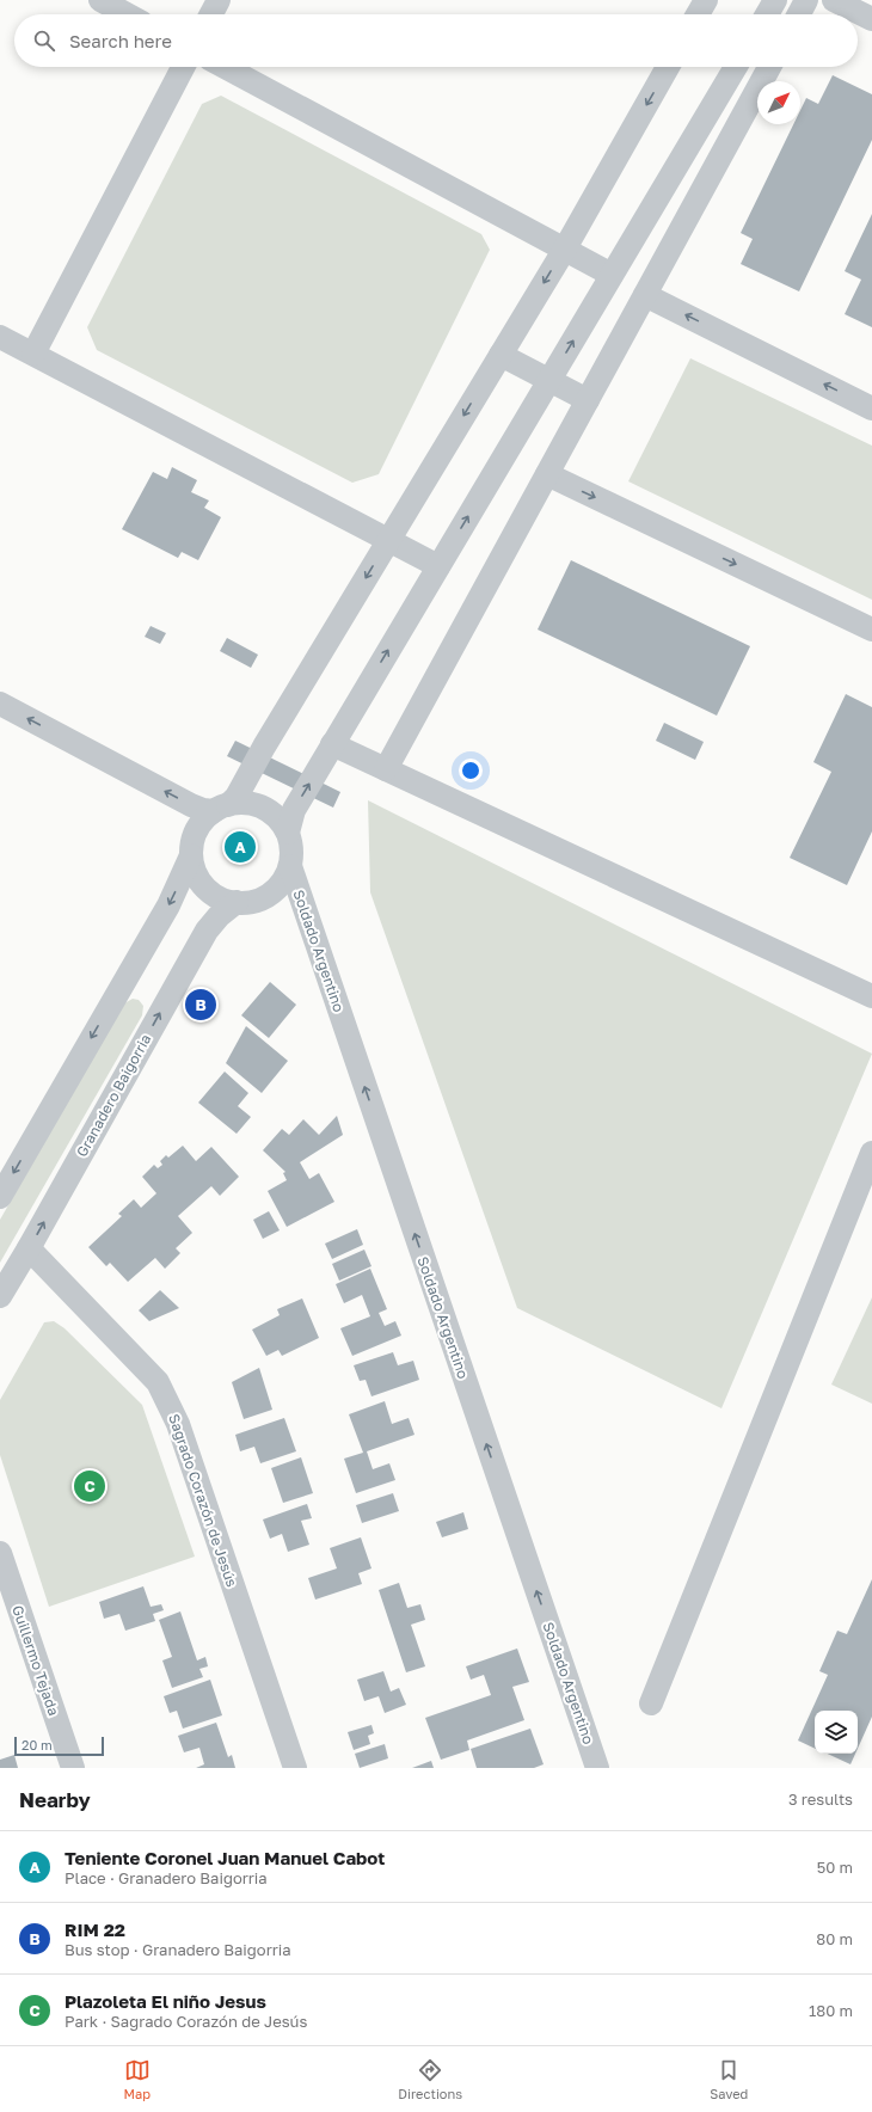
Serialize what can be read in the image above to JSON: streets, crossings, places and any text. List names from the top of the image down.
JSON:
{
  "streets": {
    "street": [
      "Soldado Argentino",
      "Granadero Baigorria",
      "Sagrado Corazón de Jesús",
      "Guillermo Tejada"
    ]
  },
  "crossings": [
    ["Soldado Argentino", "Granadero Baigorria"],
    ["Granadero Baigorria", "Sagrado Corazón de Jesús"]
  ],
  "one_way": ["Soldado Argentino"],
  "scale_bar": "20 m",
  "north": "top right",
  "page": {
    "search": "Search here",
    "pins": ["A", "B", "C"],
    "scale": "20 m",
    "heading": ["Nearby", "3 results"],
    "list": [
      {
        "mark": "A",
        "name": "Teniente Coronel Juan Manuel Cabot",
        "note": "Place · Granadero Baigorria",
        "value": "50 m"
      },
      {
        "mark": "B",
        "name": "RIM 22",
        "note": "Bus stop · Granadero Baigorria",
        "value": "80 m"
      },
      {
        "mark": "C",
        "name": "Plazoleta El niño Jesus",
        "note": "Park · Sagrado Corazón de Jesús",
        "value": "180 m"
      }
    ],
    "nav": ["Map", "Directions", "Saved"]
  }
}
